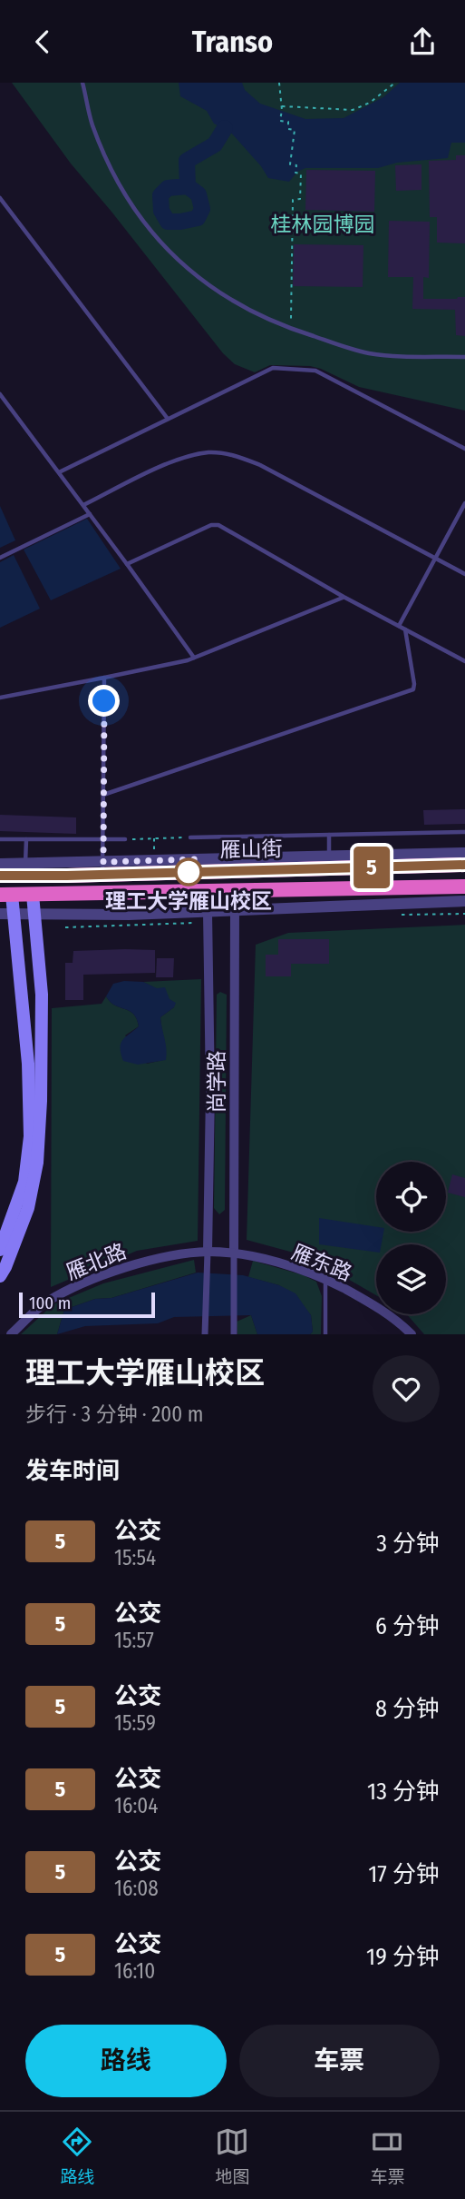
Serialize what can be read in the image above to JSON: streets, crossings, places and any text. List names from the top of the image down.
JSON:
{
  "streets": {
    "highway": ["雁山街"],
    "street": ["尚学路", "雁北路", "雁东路"]
  },
  "crossings": [
    ["尚学路", "雁北路"],
    ["尚学路", "雁东路"],
    ["雁北路", "雁东路"]
  ],
  "parks": ["桂林园博园"],
  "places": ["理工大学雁山校区"],
  "lines": ["bus line 5"],
  "scale_bar": "100 m",
  "page": {
    "header": "Transo",
    "on_map": "5",
    "scale": "100 m",
    "heading": [
      ["理工大学雁山校区", "步行 · 3 分钟 · 200 m"],
      "发车时间"
    ],
    "list": [
      {
        "mark": "5",
        "name": "公交",
        "note": "15:54",
        "value": "3 分钟"
      },
      {
        "mark": "5",
        "name": "公交",
        "note": "15:57",
        "value": "6 分钟"
      },
      {
        "mark": "5",
        "name": "公交",
        "note": "15:59",
        "value": "8 分钟"
      },
      {
        "mark": "5",
        "name": "公交",
        "note": "16:04",
        "value": "13 分钟"
      },
      {
        "mark": "5",
        "name": "公交",
        "note": "16:08",
        "value": "17 分钟"
      },
      {
        "mark": "5",
        "name": "公交",
        "note": "16:10",
        "value": "19 分钟"
      }
    ],
    "buttons": ["路线", "车票"],
    "tabs": ["路线", "地图", "车票"]
  }
}
